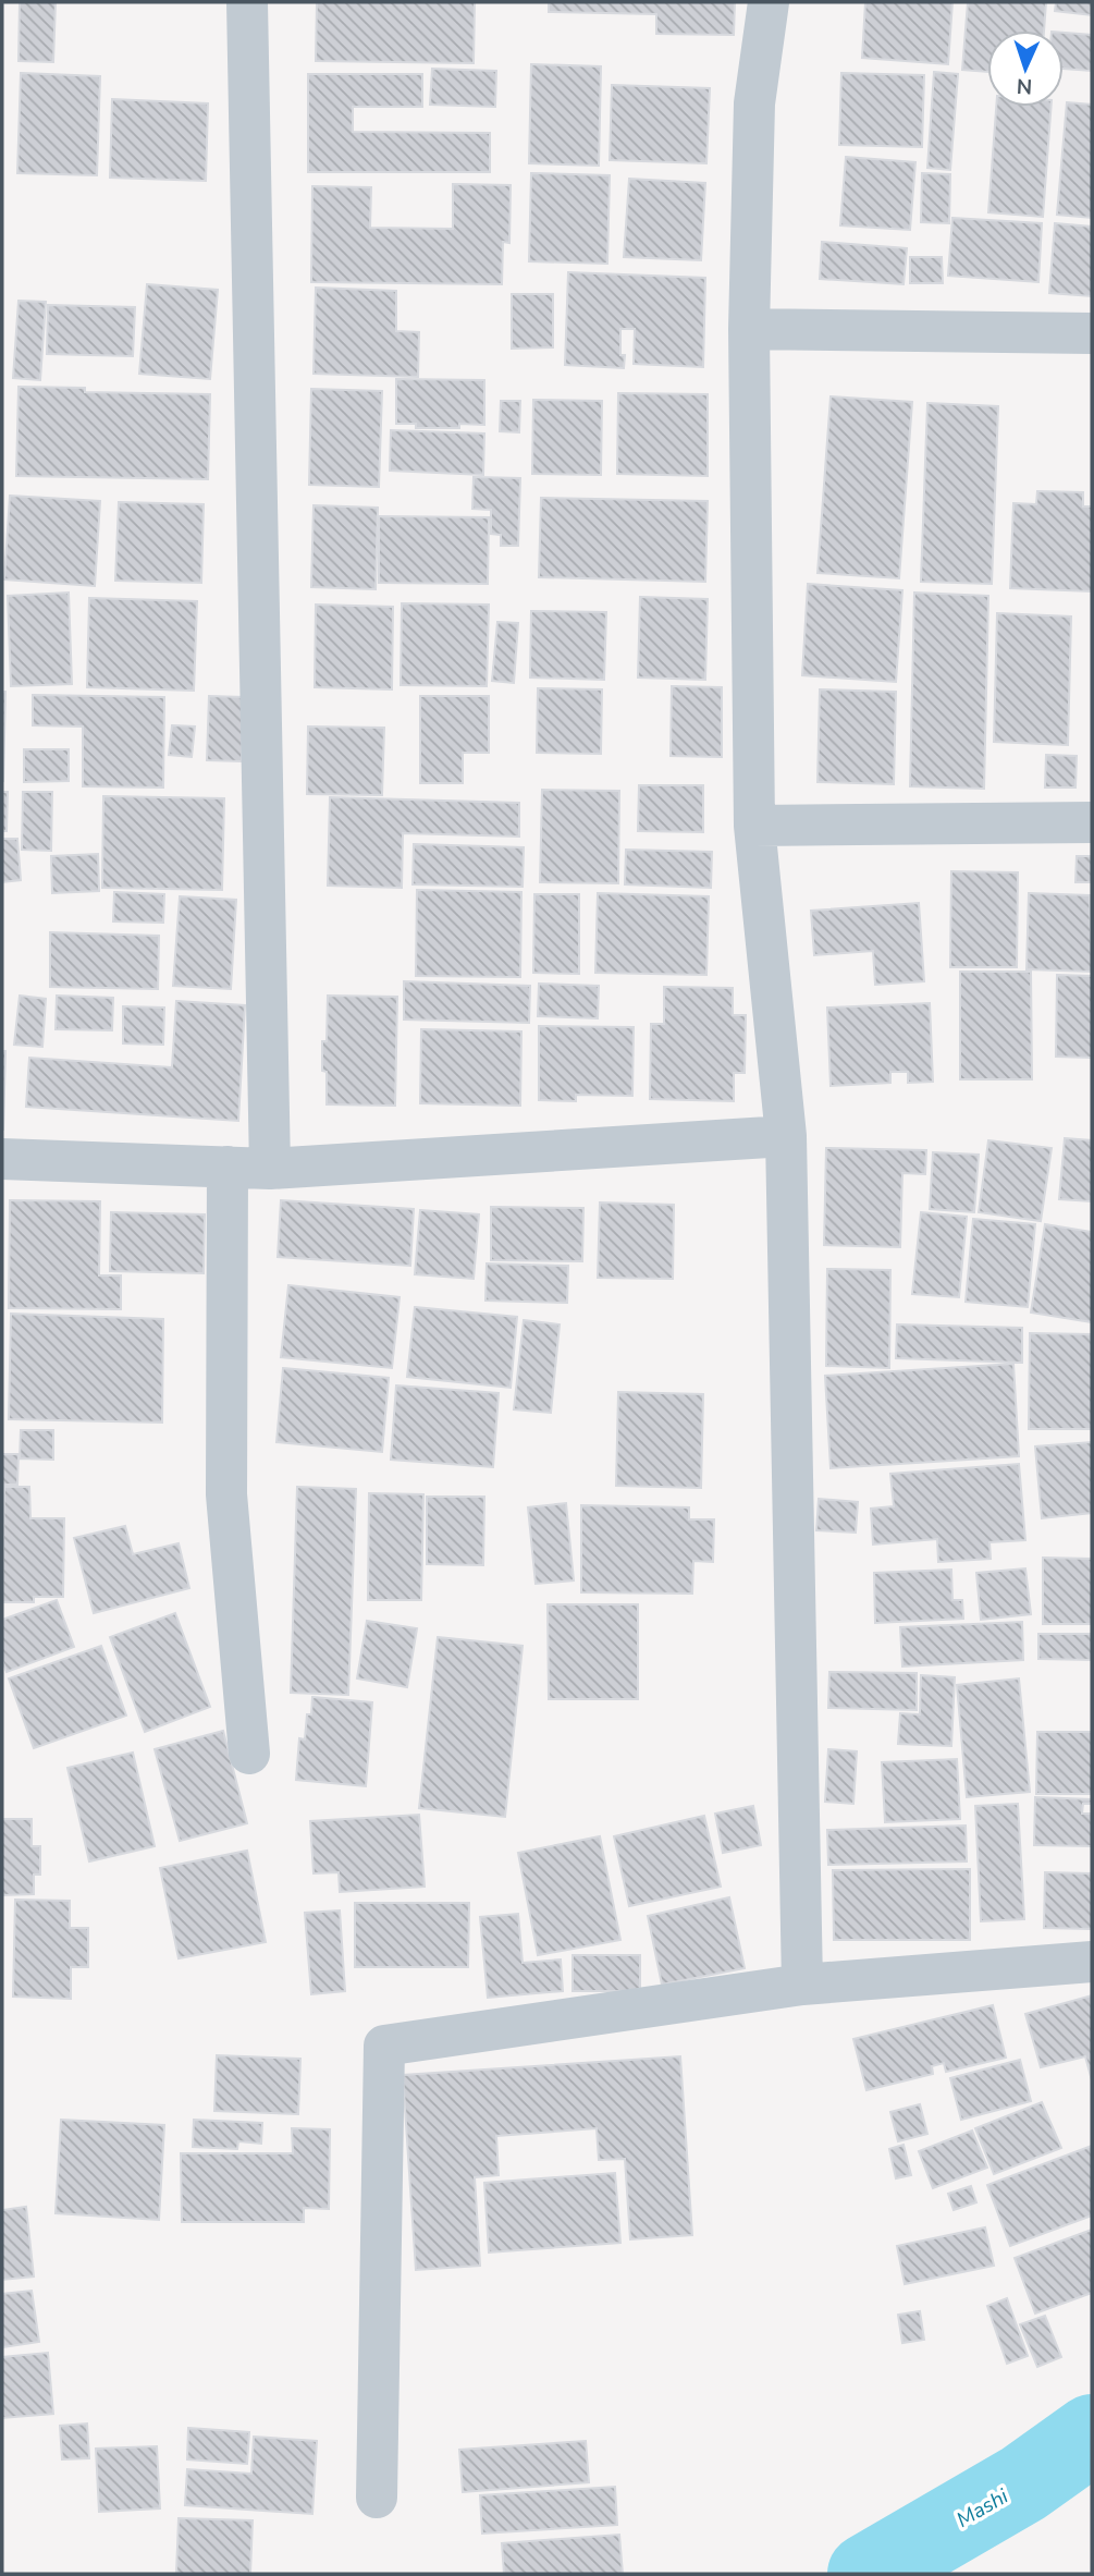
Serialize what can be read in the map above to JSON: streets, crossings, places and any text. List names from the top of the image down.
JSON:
{
  "water": ["Mashi"],
  "north": "bottom"
}
